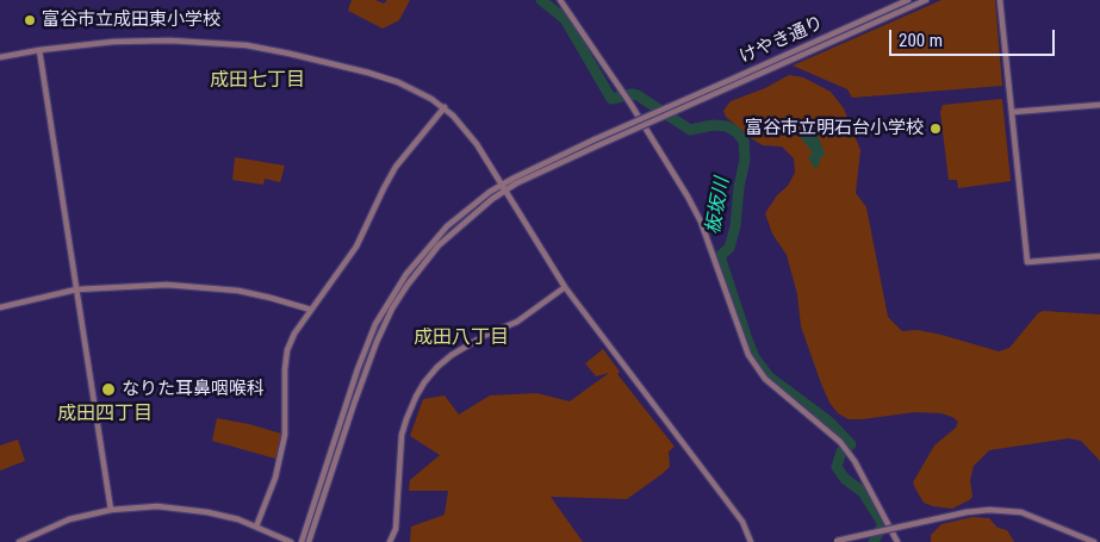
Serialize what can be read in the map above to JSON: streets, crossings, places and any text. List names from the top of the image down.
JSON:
{
  "streets": {
    "street": ["けやき通り"]
  },
  "districts": ["成田七丁目", "成田八丁目", "成田四丁目"],
  "water": ["板坂川"],
  "places": ["富谷市立成田東小学校", "富谷市立明石台小学校", "なりた耳鼻咽喉科"],
  "scale_bar": "200 m"
}
